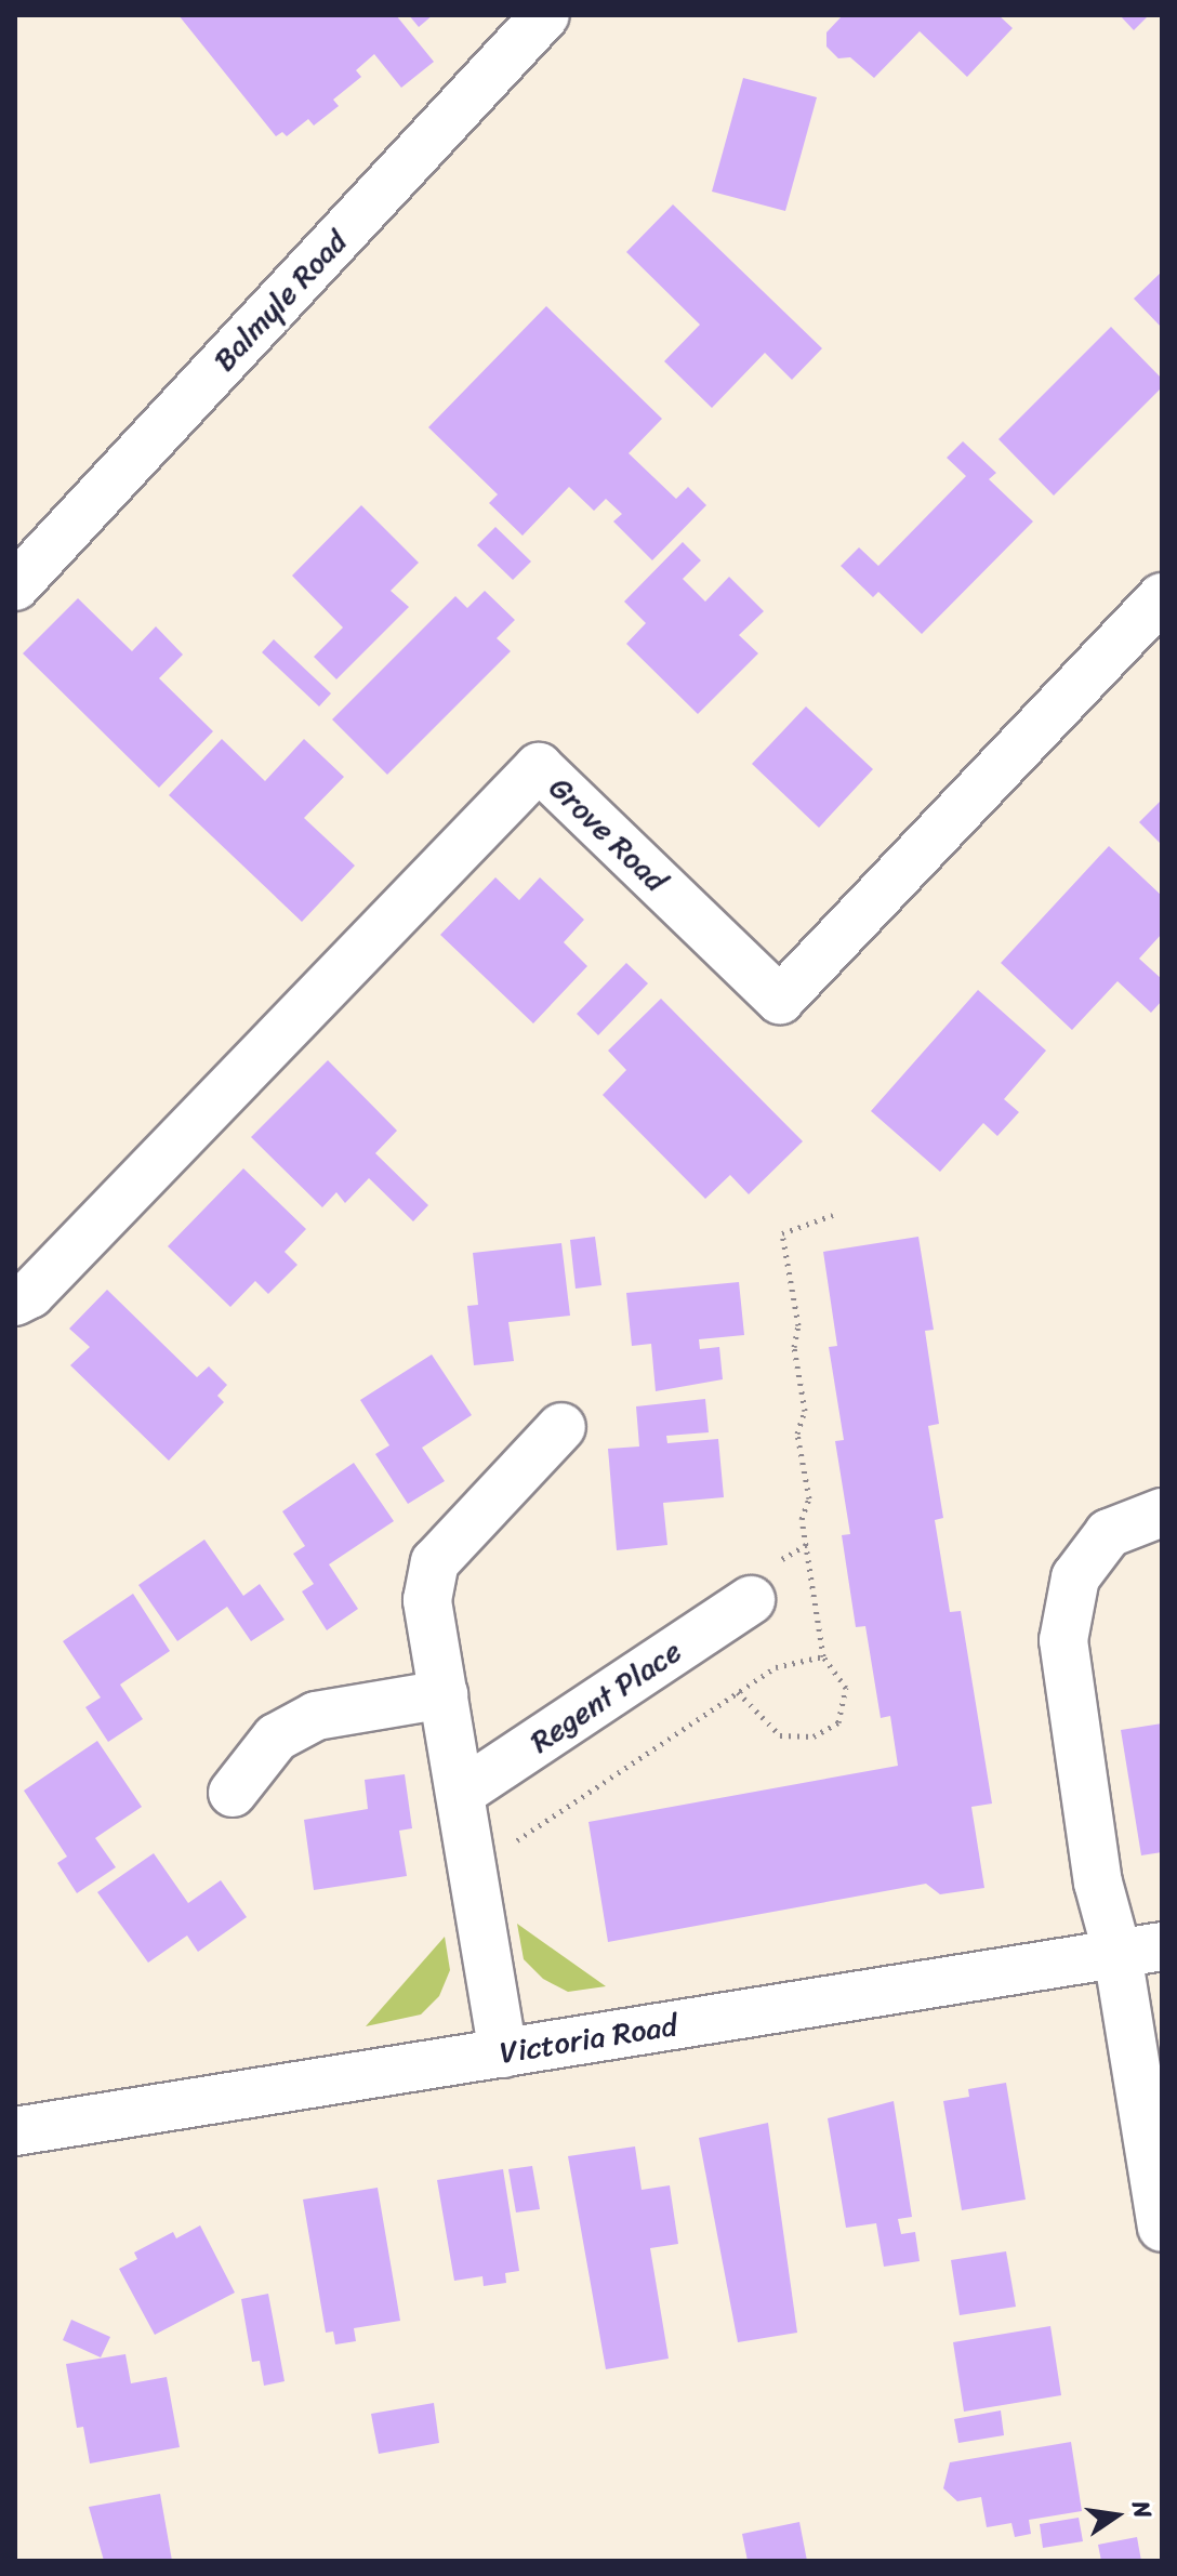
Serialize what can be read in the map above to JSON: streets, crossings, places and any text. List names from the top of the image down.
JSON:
{
  "streets": {
    "street": [
      "Balmyle Road",
      "Grove Road",
      "Regent Place",
      "Victoria Road"
    ]
  },
  "north": "right"
}
